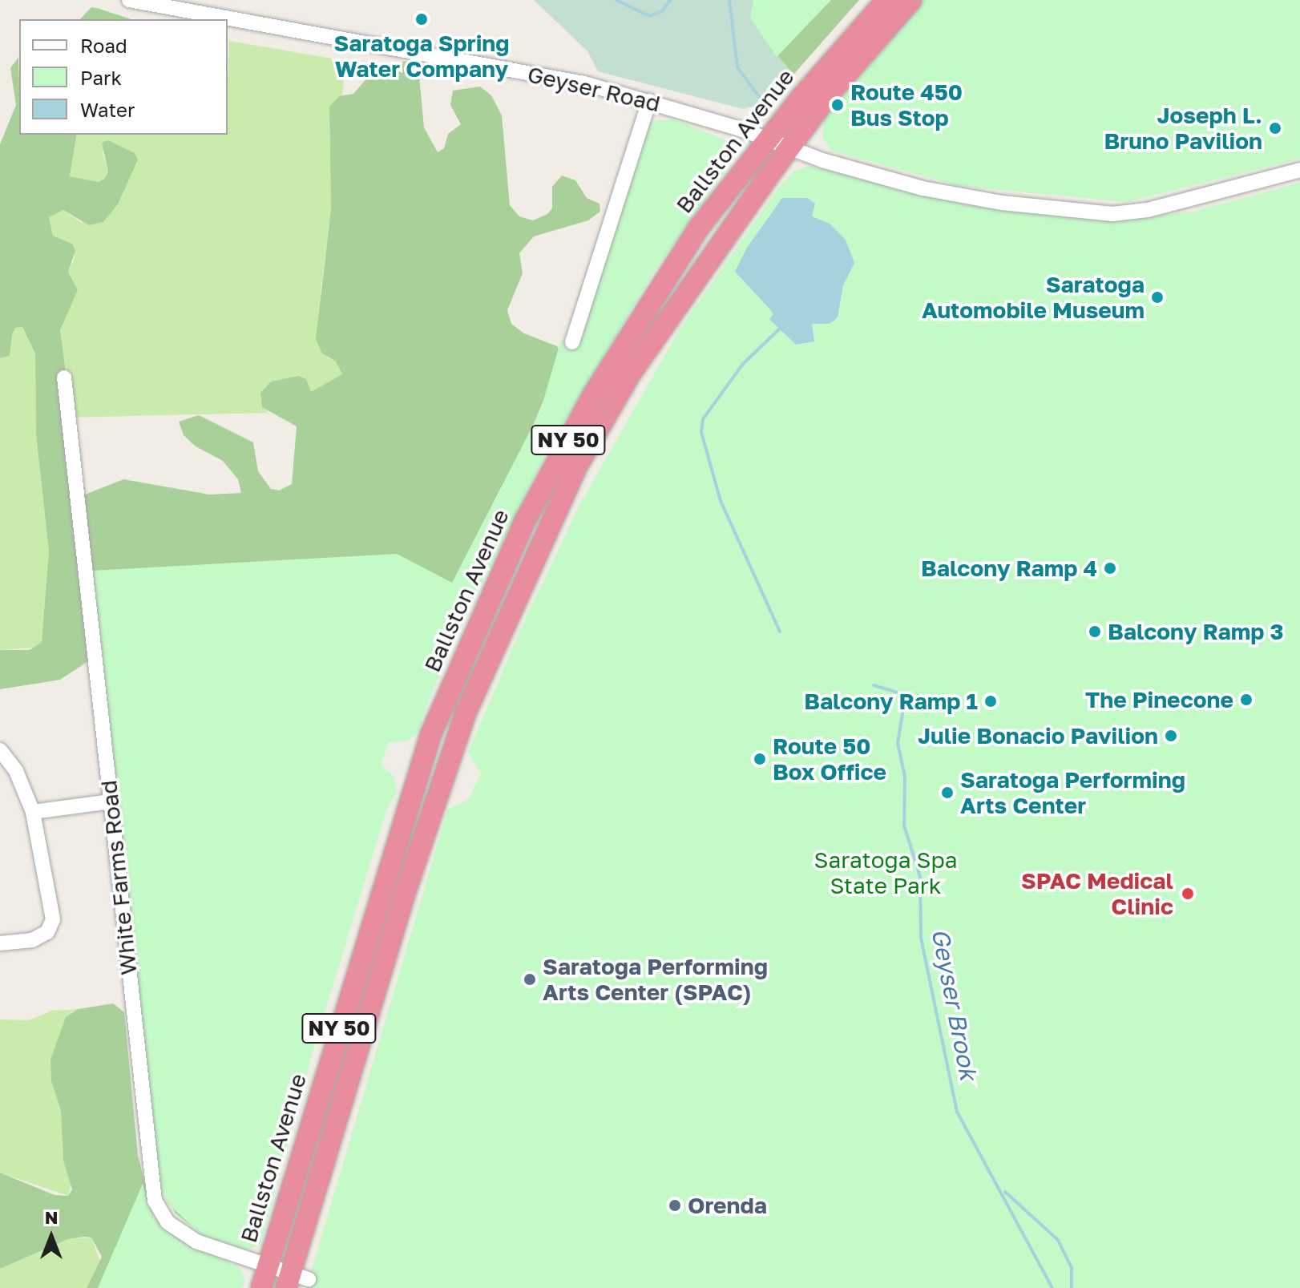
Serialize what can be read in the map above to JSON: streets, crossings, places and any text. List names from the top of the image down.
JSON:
{
  "streets": {
    "highway": ["Ballston Avenue", "NY 50"],
    "street": ["Geyser Road", "White Farms Road"]
  },
  "crossings": [
    ["Geyser Road", "Ballston Avenue"],
    ["Ballston Avenue", "White Farms Road"]
  ],
  "water": ["Geyser Brook"],
  "parks": ["Saratoga Spa State Park"],
  "places": [
    "Saratoga Spring Water Company",
    "Route 450 Bus Stop",
    "Joseph L. Bruno Pavilion",
    "Saratoga Automobile Museum",
    "Balcony Ramp 4",
    "Balcony Ramp 3",
    "The Pinecone",
    "Balcony Ramp 1",
    "Julie Bonacio Pavilion",
    "Route 50 Box Office",
    "Saratoga Performing Arts Center",
    "SPAC Medical Clinic",
    "Saratoga Performing Arts Center (SPAC)",
    "Orenda"
  ],
  "legend": ["Road", "Park", "Water"],
  "north": "top"
}
